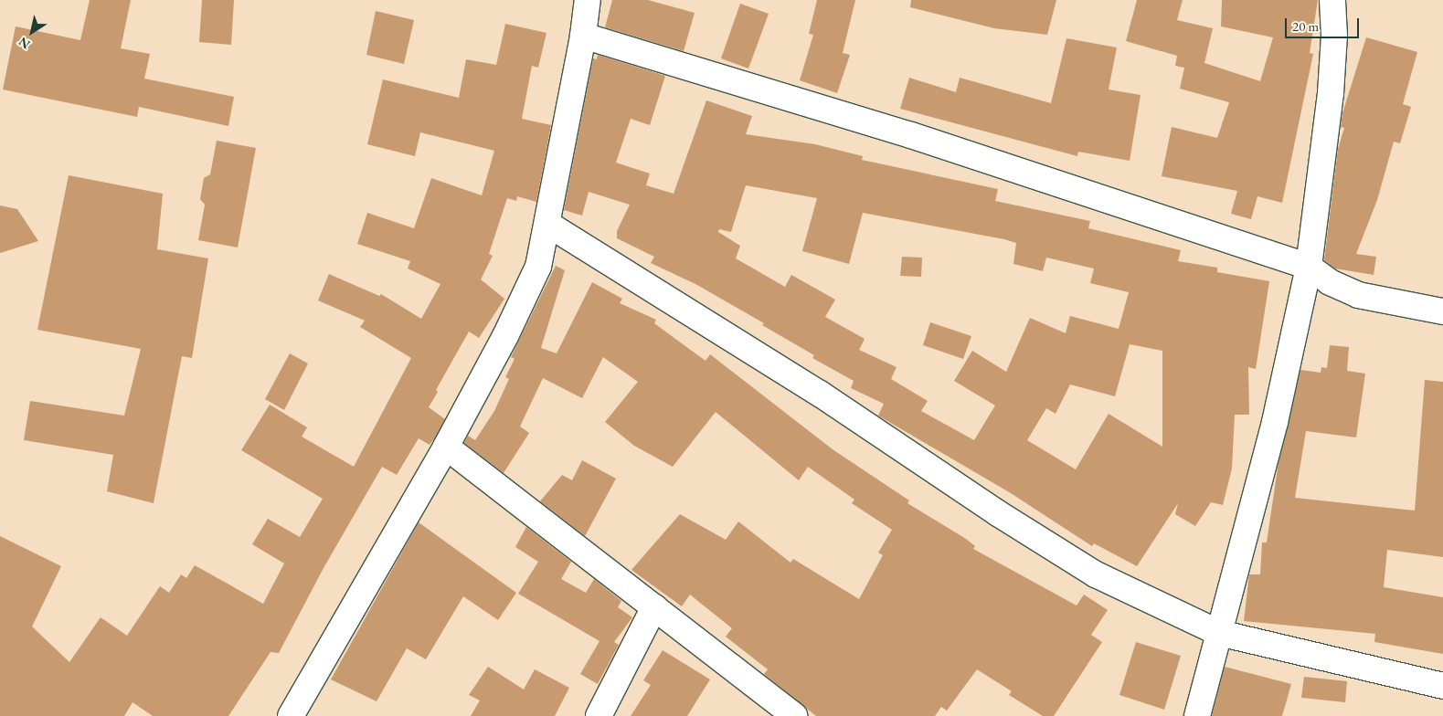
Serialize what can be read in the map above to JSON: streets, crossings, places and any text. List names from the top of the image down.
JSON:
{
  "scale_bar": "20 m",
  "north": "bottom left"
}
